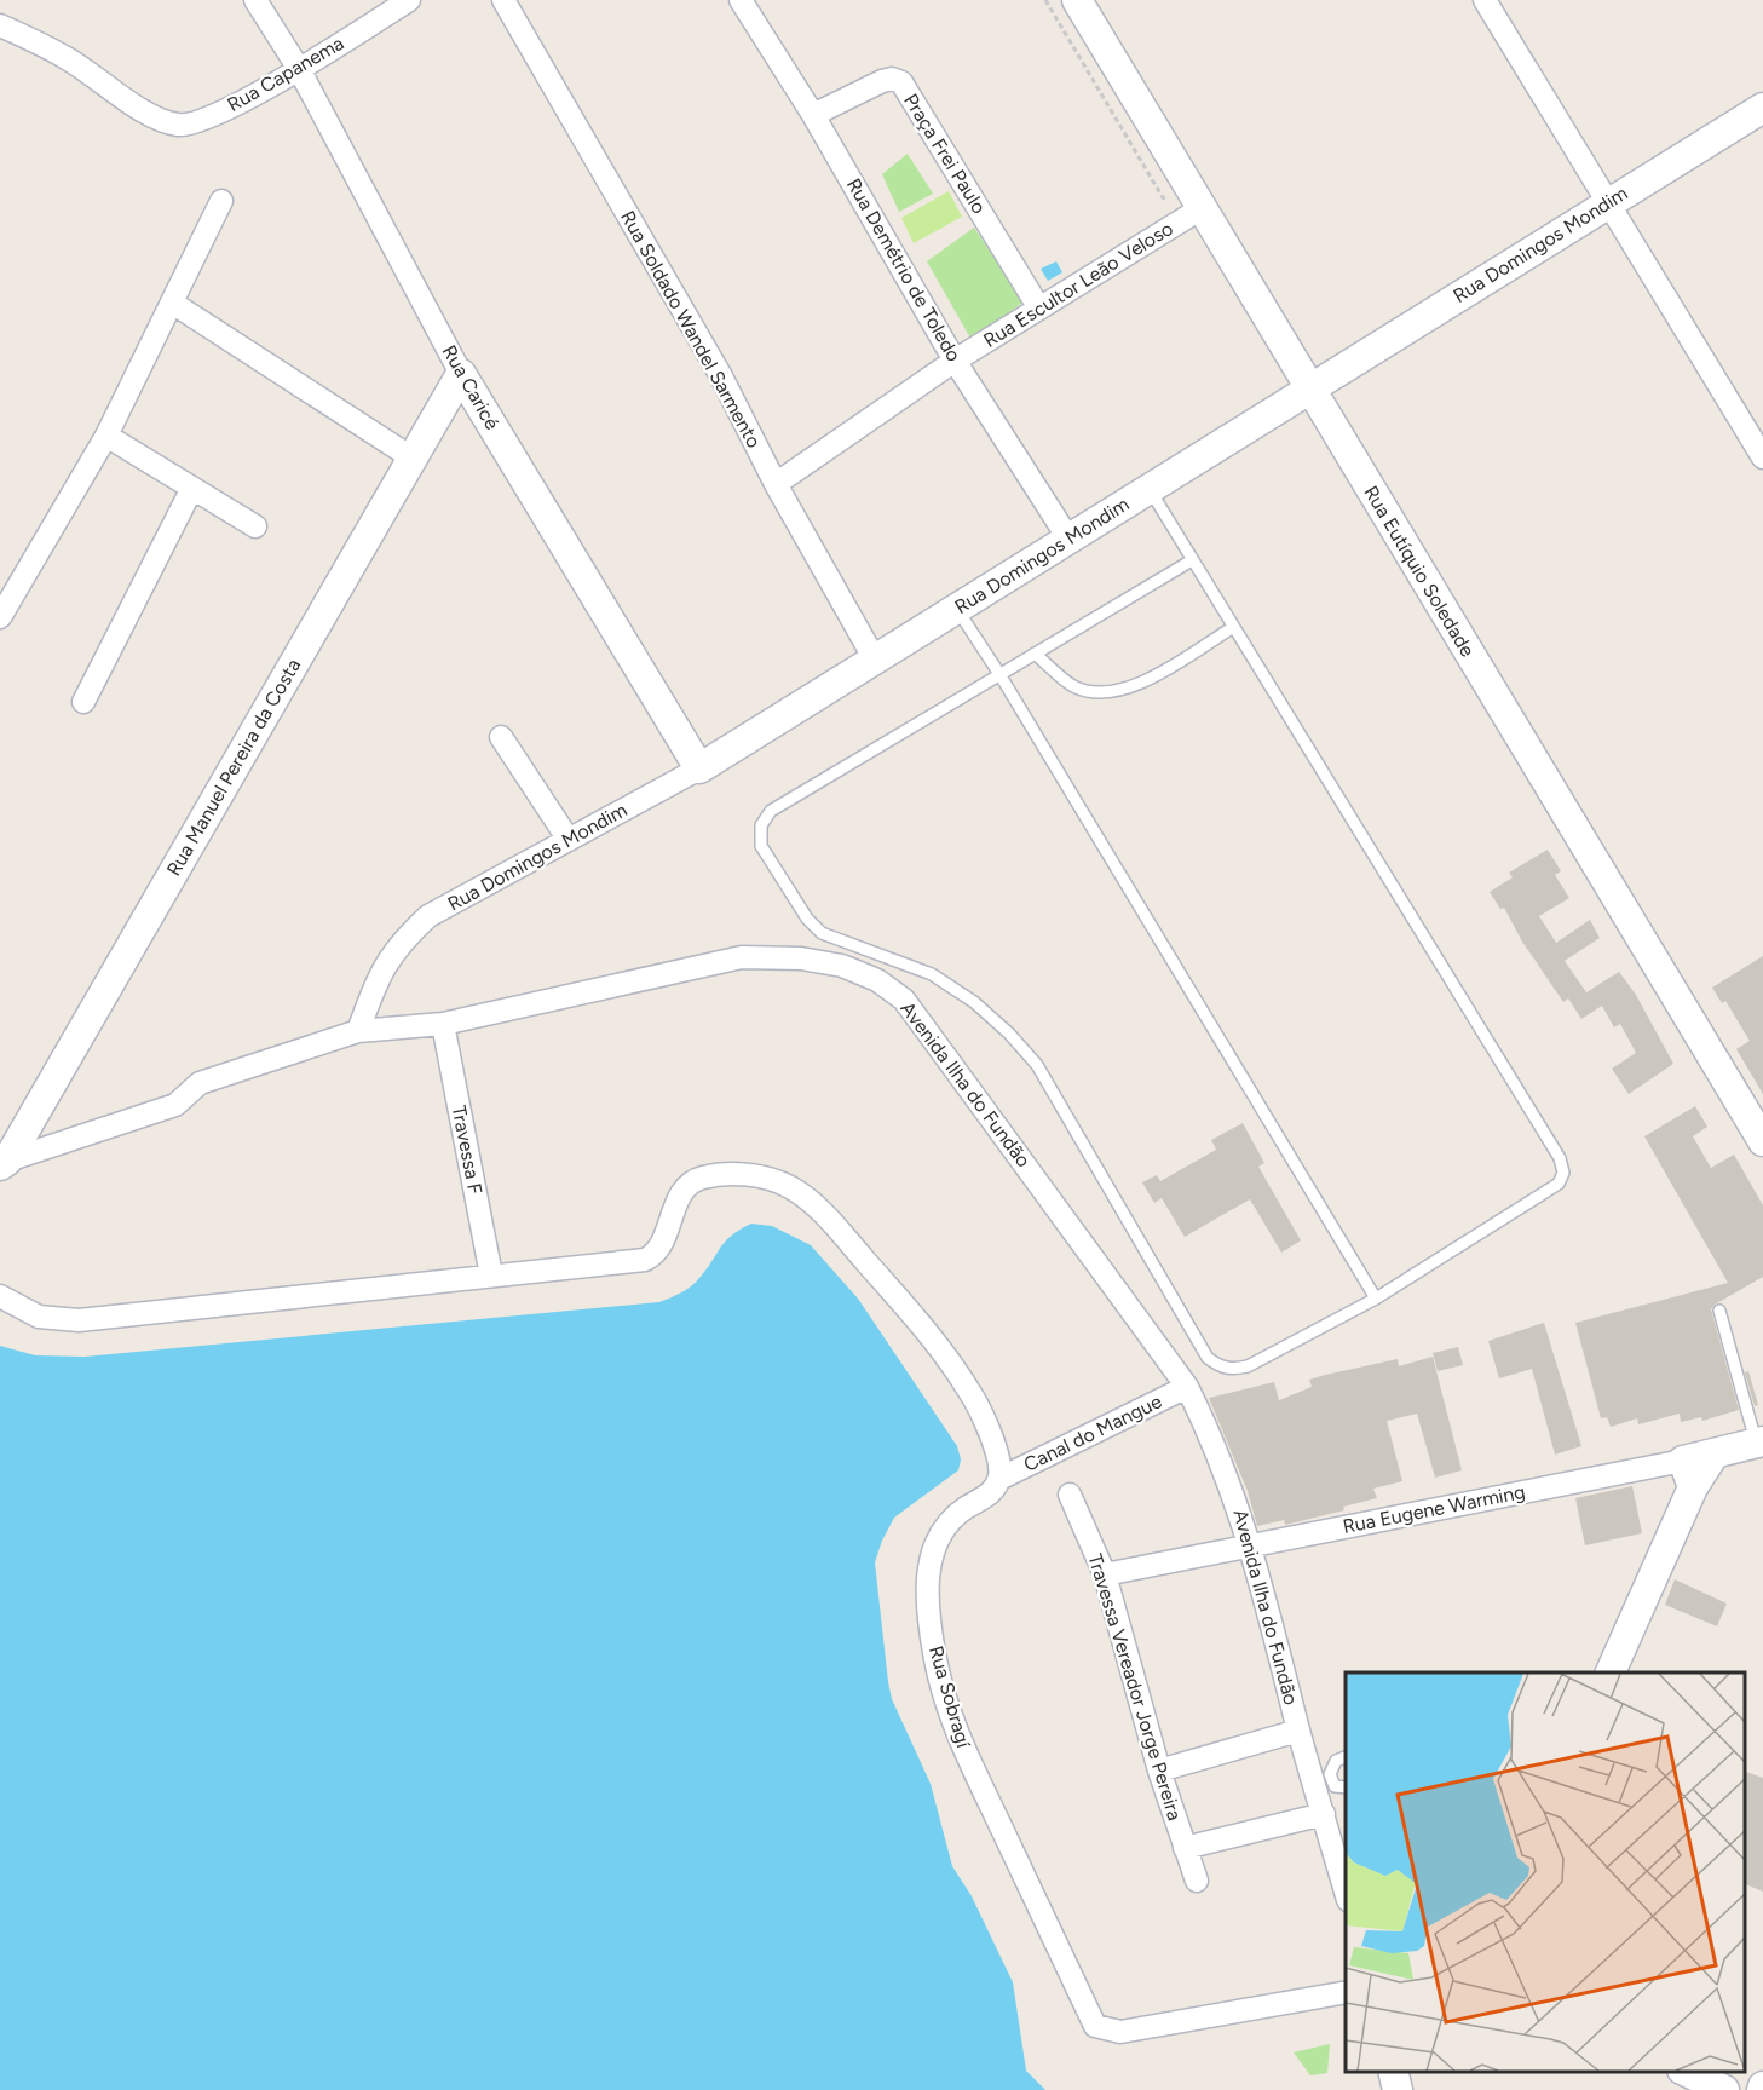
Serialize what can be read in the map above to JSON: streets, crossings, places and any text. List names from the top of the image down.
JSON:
{
  "streets": {
    "street": [
      "Rua Capanema",
      "Praça Frei Paulo",
      "Rua Domingos Mondim",
      "Rua Demétrio de Toledo",
      "Rua Escultor Leão Veloso",
      "Rua Soldado Wandel Sarmento",
      "Rua Caricé",
      "Rua Eutíquio Soledade",
      "Rua Manuel Pereira da Costa",
      "Avenida Ilha do Fundão",
      "Travessa F",
      "Canal do Mangue",
      "Rua Eugene Warming",
      "Travessa Vereador Jorge Pereira",
      "Rua Sobragí"
    ]
  },
  "crossings": [
    ["Rua Capanema", "Rua Caricé"],
    ["Praça Frei Paulo", "Rua Demétrio de Toledo"],
    ["Praça Frei Paulo", "Rua Escultor Leão Veloso"],
    ["Rua Domingos Mondim", "Rua Demétrio de Toledo"],
    ["Rua Domingos Mondim", "Rua Soldado Wandel Sarmento"],
    ["Rua Domingos Mondim", "Rua Caricé"],
    ["Rua Domingos Mondim", "Rua Eutíquio Soledade"],
    ["Rua Domingos Mondim", "Avenida Ilha do Fundão"],
    ["Rua Demétrio de Toledo", "Rua Escultor Leão Veloso"],
    ["Rua Escultor Leão Veloso", "Rua Soldado Wandel Sarmento"],
    ["Rua Escultor Leão Veloso", "Rua Eutíquio Soledade"],
    ["Rua Caricé", "Rua Manuel Pereira da Costa"],
    ["Rua Manuel Pereira da Costa", "Avenida Ilha do Fundão"],
    ["Avenida Ilha do Fundão", "Travessa F"],
    ["Avenida Ilha do Fundão", "Canal do Mangue"],
    ["Avenida Ilha do Fundão", "Rua Eugene Warming"],
    ["Canal do Mangue", "Rua Sobragí"],
    ["Rua Eugene Warming", "Travessa Vereador Jorge Pereira"]
  ]
}
